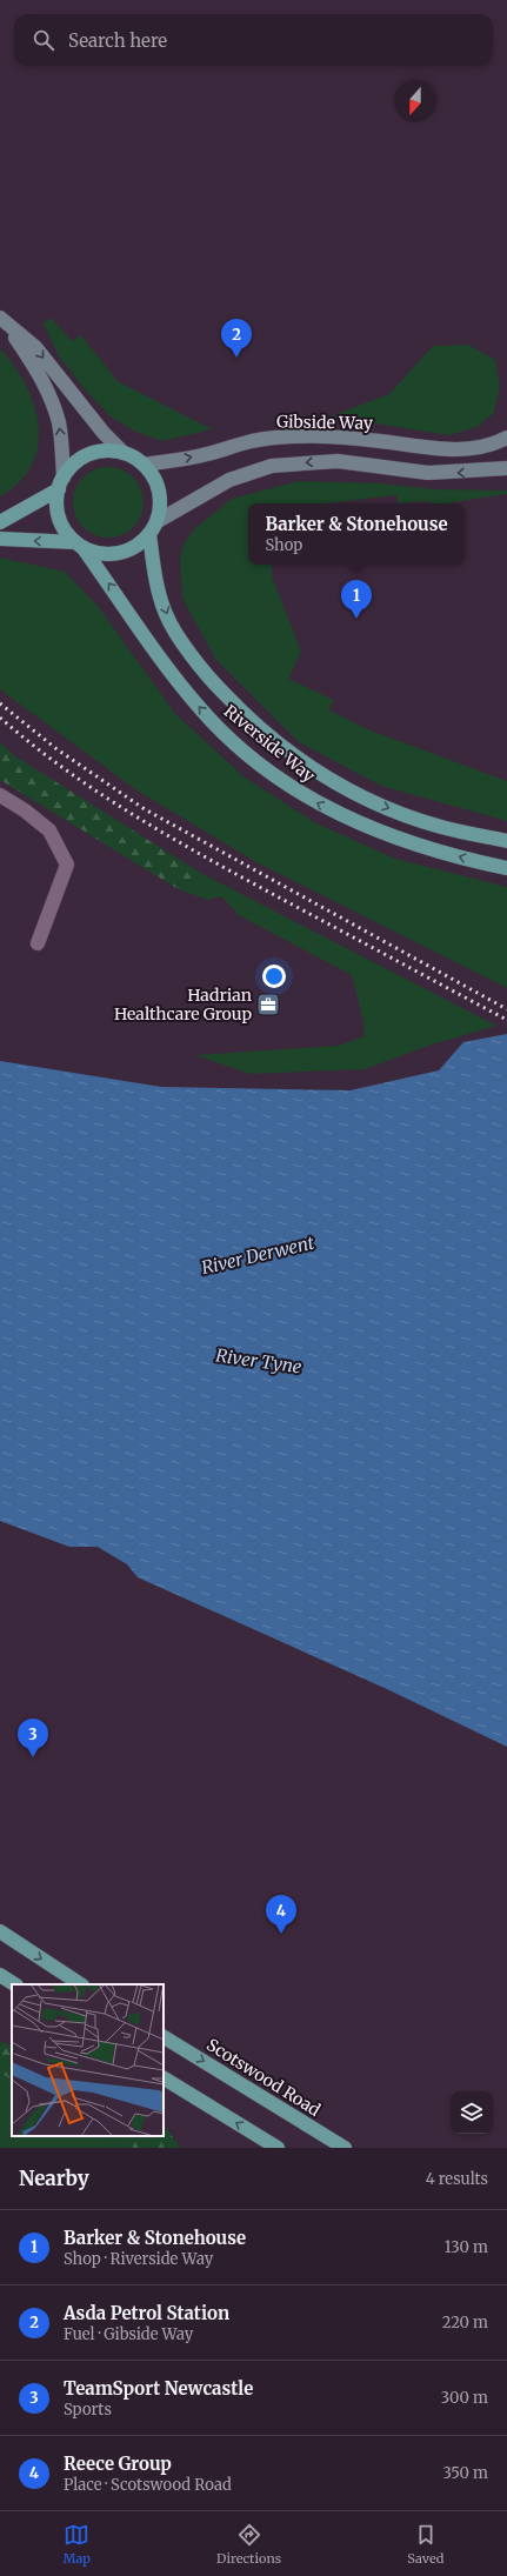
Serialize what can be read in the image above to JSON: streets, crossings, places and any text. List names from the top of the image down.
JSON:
{
  "streets": {
    "main road": ["Riverside Way", "Scotswood Road"],
    "street": ["Gibside Way"]
  },
  "crossings": [
    ["Gibside Way", "Riverside Way"]
  ],
  "water": ["River Derwent", "River Tyne"],
  "places": {
    "office": ["Hadrian Healthcare Group"]
  },
  "north": "bottom",
  "page": {
    "search": "Search here",
    "pins": [
      "2",
      "1",
      "3",
      "4"
    ],
    "popup": ["Barker & Stonehouse", "Shop"],
    "heading": ["Nearby", "4 results"],
    "list": [
      {
        "mark": "1",
        "name": "Barker & Stonehouse",
        "note": "Shop · Riverside Way",
        "value": "130 m"
      },
      {
        "mark": "2",
        "name": "Asda Petrol Station",
        "note": "Fuel · Gibside Way",
        "value": "220 m"
      },
      {
        "mark": "3",
        "name": "TeamSport Newcastle",
        "note": "Sports",
        "value": "300 m"
      },
      {
        "mark": "4",
        "name": "Reece Group",
        "note": "Place · Scotswood Road",
        "value": "350 m"
      }
    ],
    "nav": ["Map", "Directions", "Saved"]
  }
}
